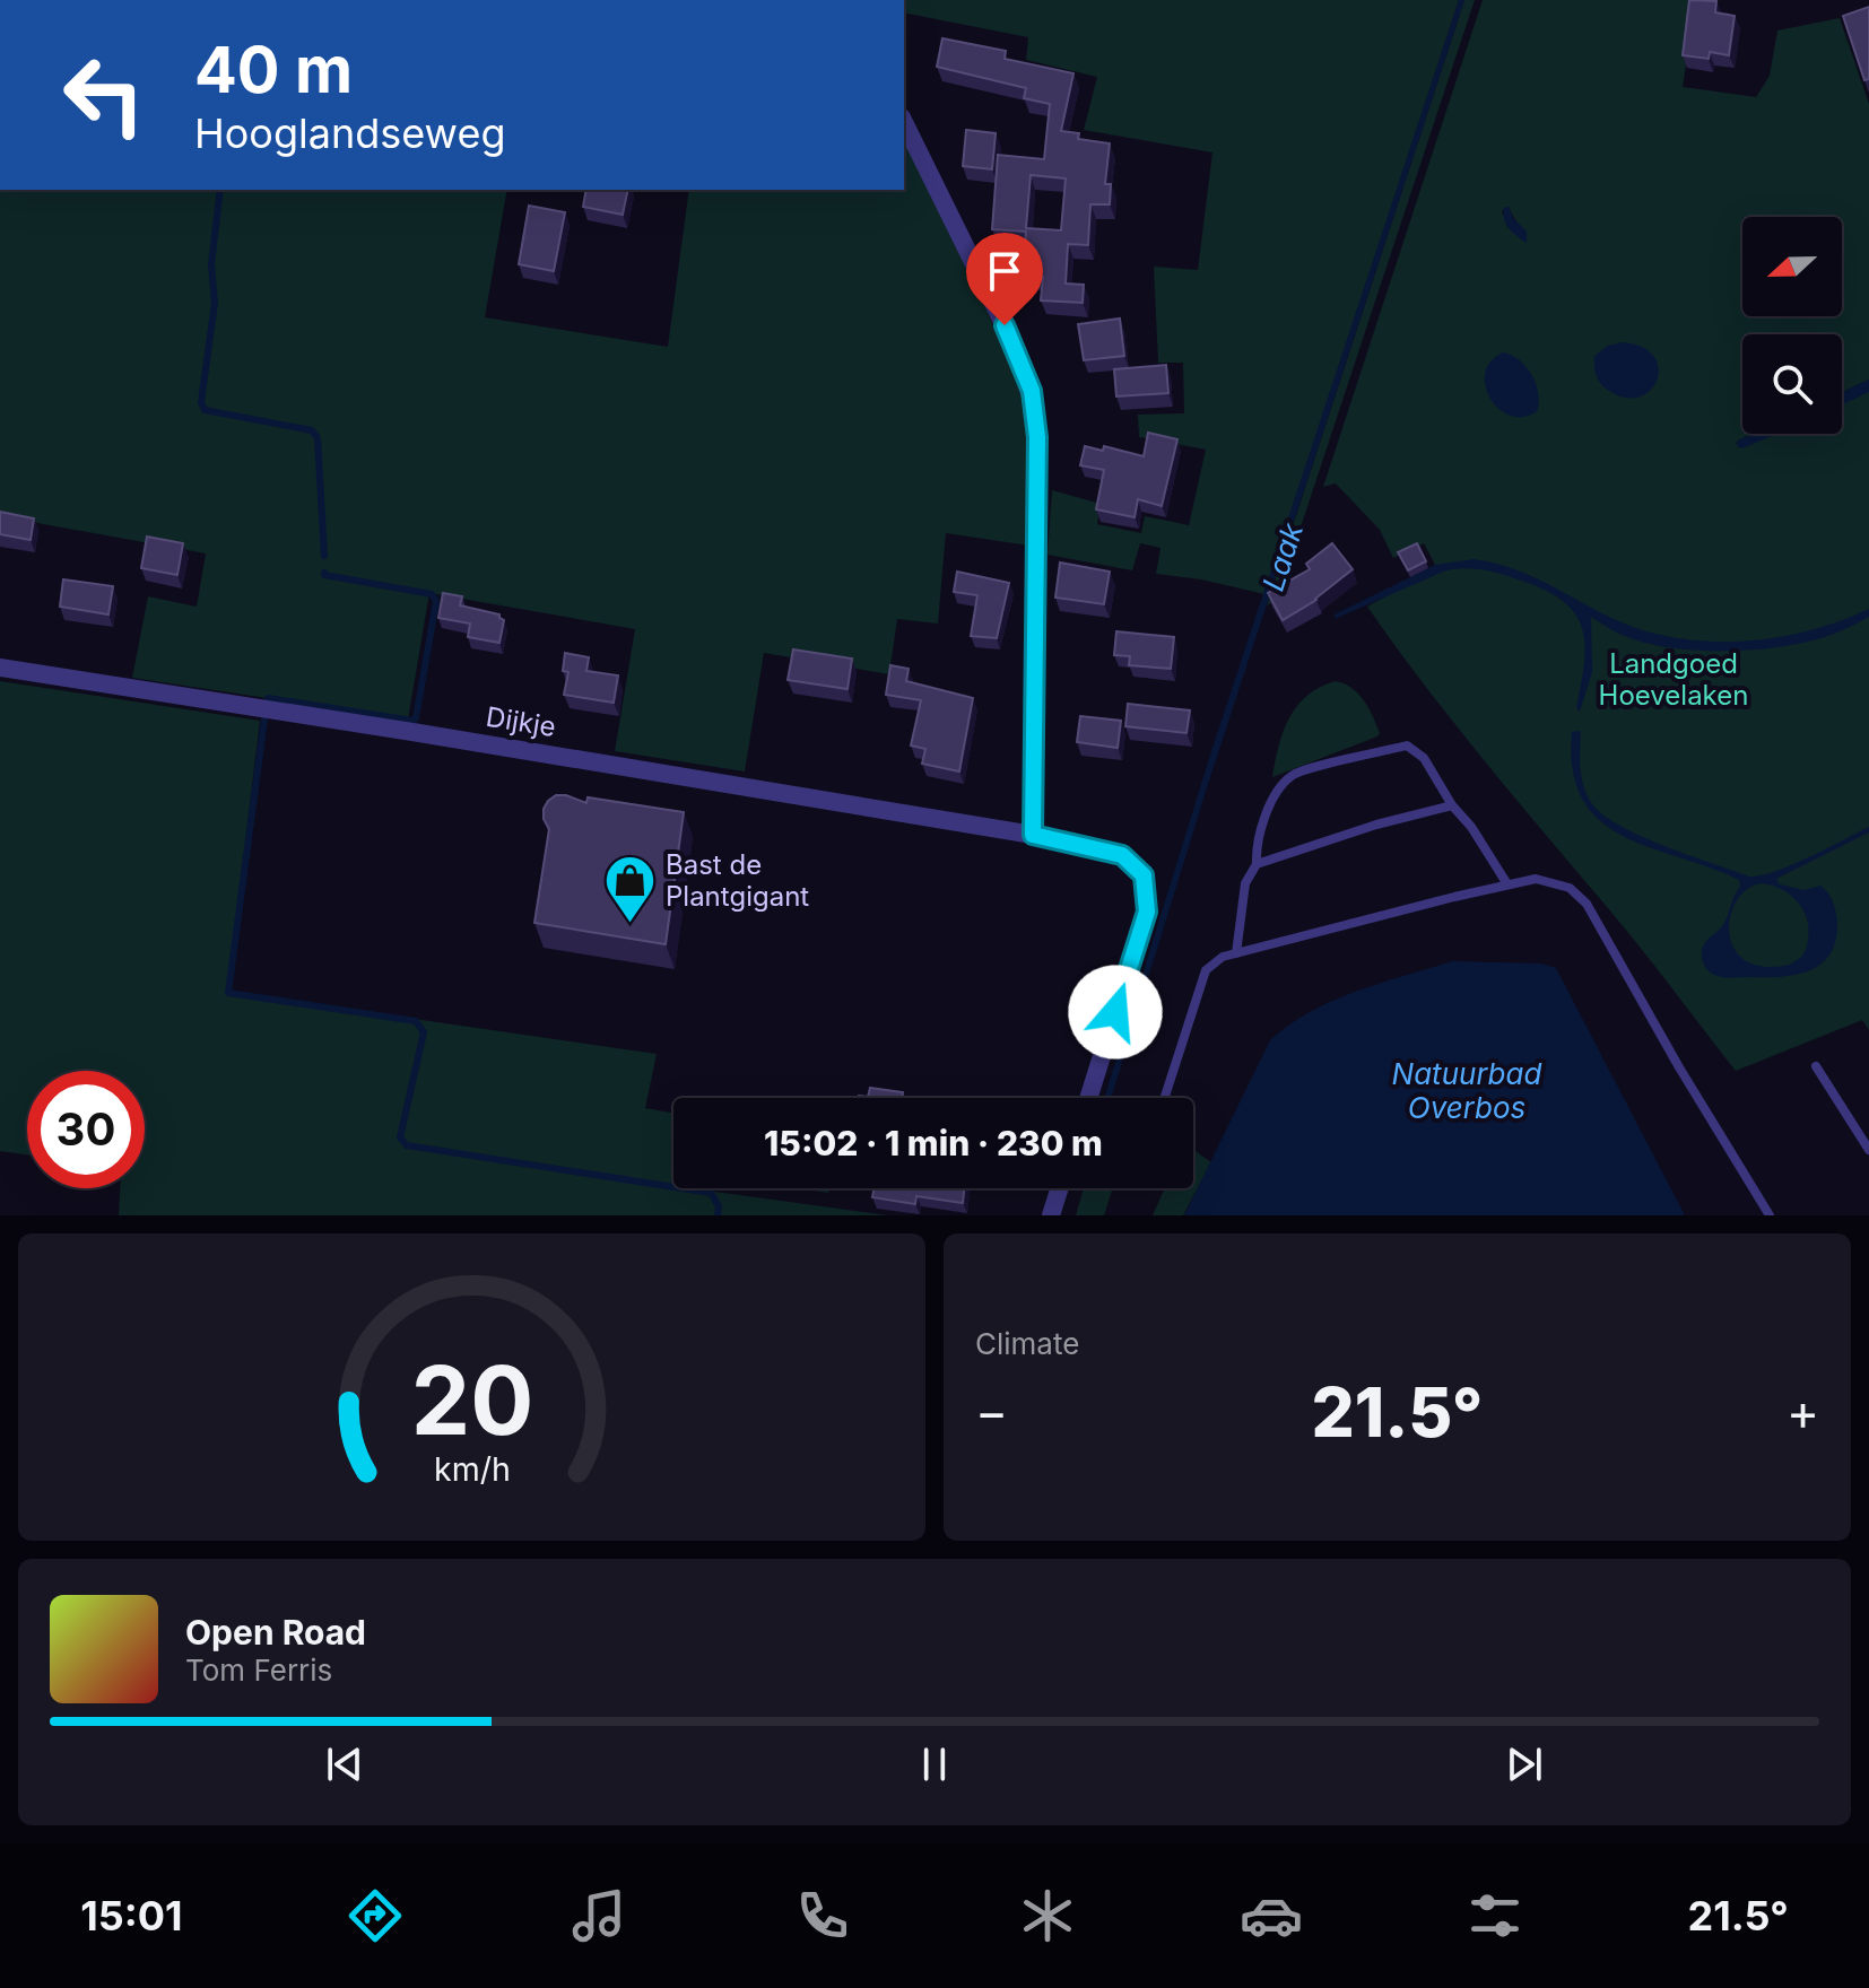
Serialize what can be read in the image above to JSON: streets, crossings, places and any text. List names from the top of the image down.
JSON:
{
  "streets": {
    "street": ["Dijkje"]
  },
  "water": ["Laak", "Natuurbad Overbos"],
  "parks": ["Landgoed Hoevelaken"],
  "places": {
    "shop": ["Bast de Plantgigant"]
  },
  "north": "left",
  "page": {
    "turn": ["40 m", "Hooglandseweg"],
    "limit": "30",
    "trip": "15:02 · 1 min · 230 m",
    "tile": "Climate",
    "heat": ["−", "21.5°", "+"],
    "song": ["Open Road", "Tom Ferris"],
    "tabs": ["15:01", "21.5°"],
    "gauge": ["20", "km/h"]
  }
}
